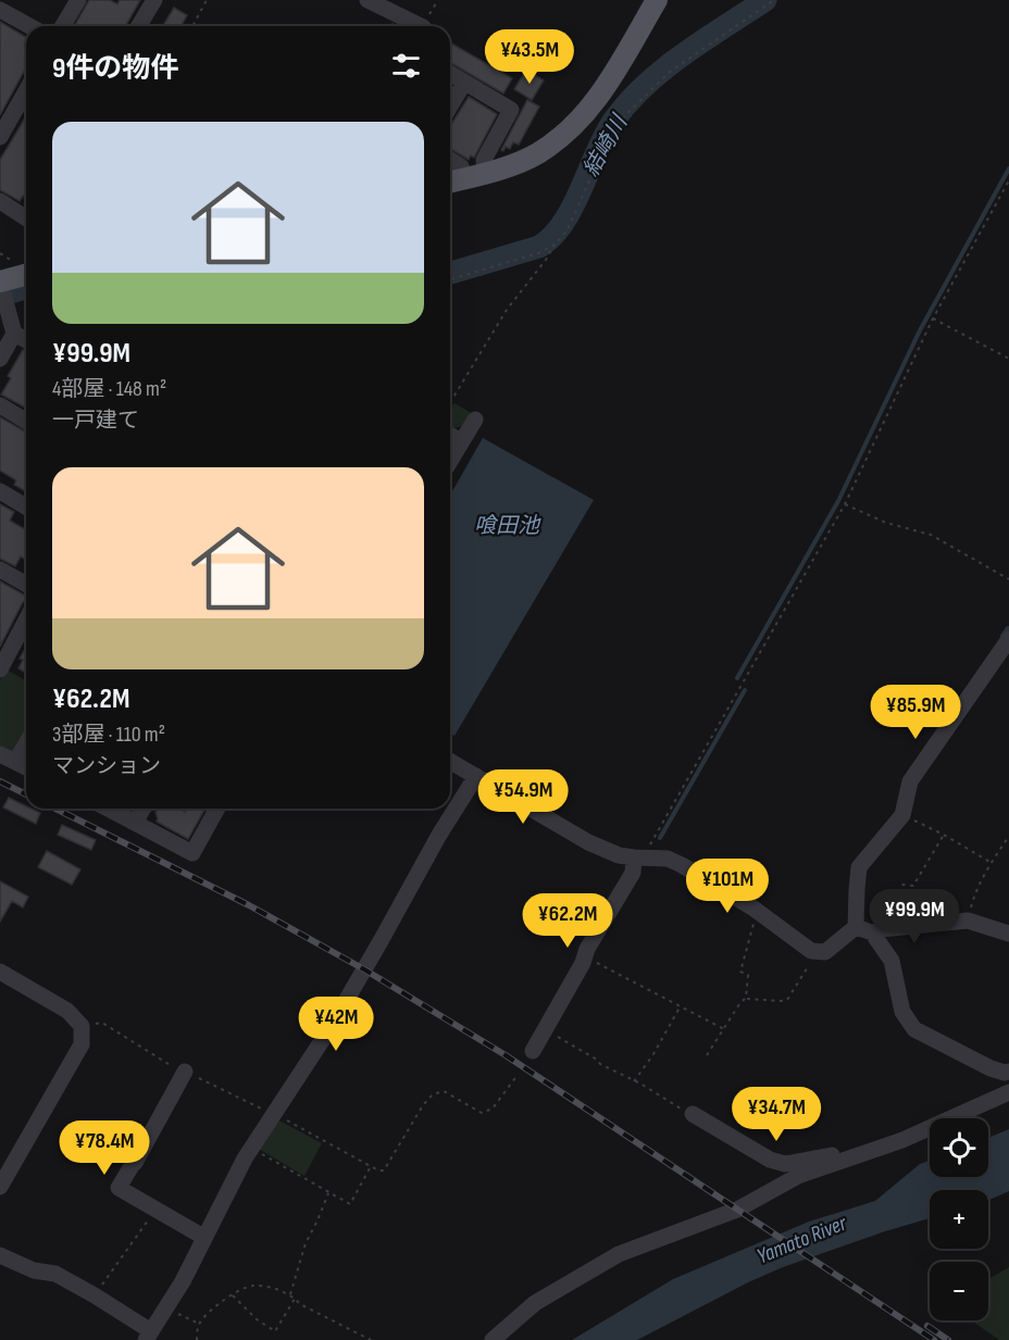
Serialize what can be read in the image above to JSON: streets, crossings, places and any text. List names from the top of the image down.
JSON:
{
  "water": ["結崎川", "喰田池", "Yamato River"],
  "page": {
    "heading": "9件の物件",
    "price": [
      "¥43.5M",
      "¥85.9M",
      "¥54.9M",
      "¥101M",
      "¥99.9M",
      "¥62.2M",
      "¥42M",
      "¥34.7M",
      "¥78.4M"
    ],
    "list": [
      {
        "name": "¥99.9M",
        "note": "4部屋 · 148 m² · 一戸建て"
      },
      {
        "name": "¥62.2M",
        "note": "3部屋 · 110 m² · マンション"
      }
    ],
    "map_buttons": ["+", "−"]
  }
}
